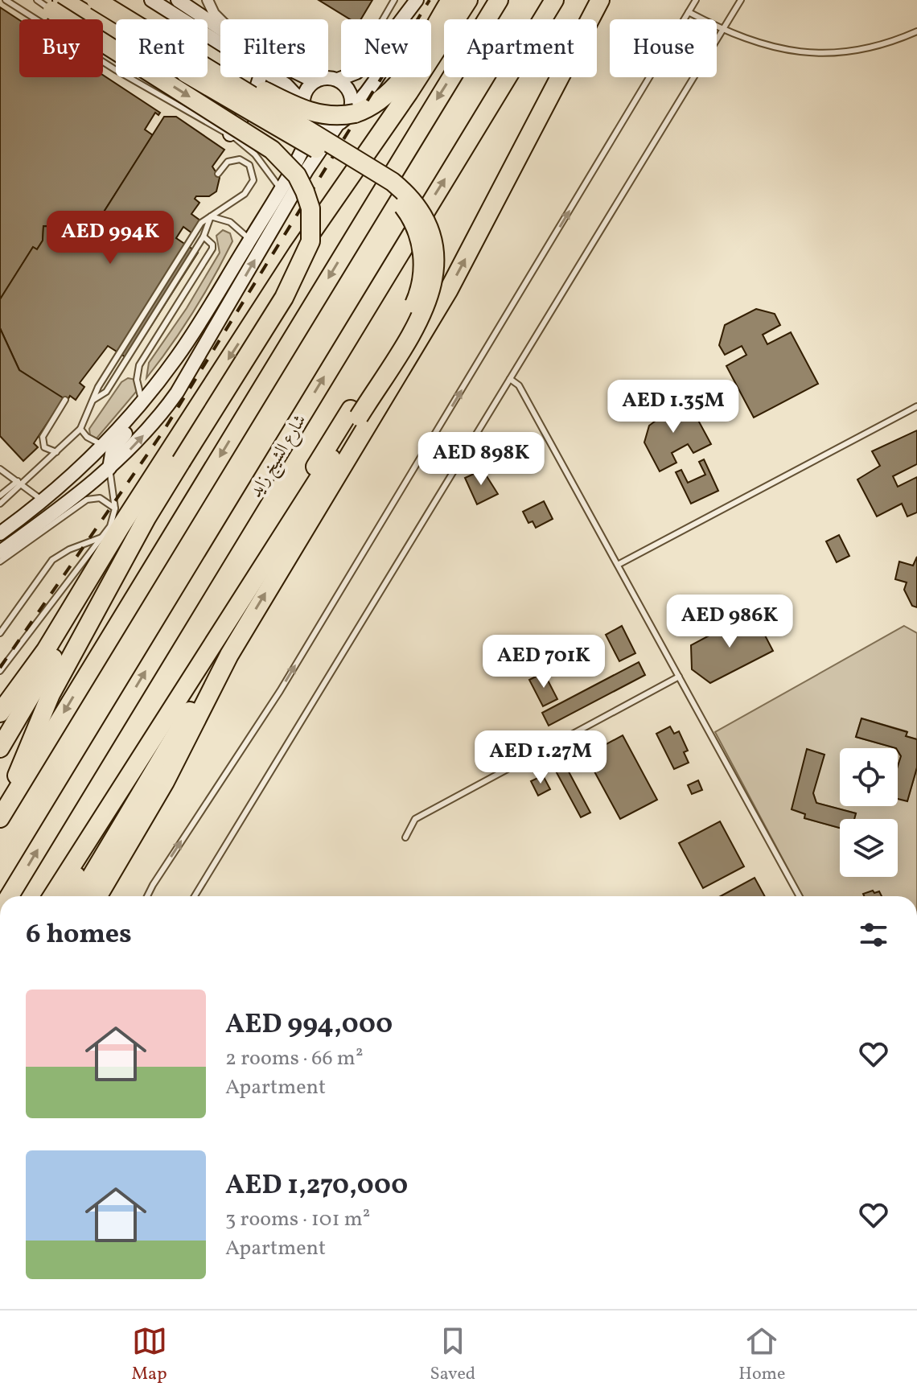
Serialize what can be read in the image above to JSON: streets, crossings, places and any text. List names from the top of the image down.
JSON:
{
  "streets": {
    "highway": ["شارع الشيخ زايد"]
  },
  "page": {
    "chip": [
      "Buy",
      "Rent",
      "Filters",
      "New",
      "Apartment",
      "House"
    ],
    "price": [
      "AED 994K",
      "AED 1.35M",
      "AED 898K",
      "AED 986K",
      "AED 701K",
      "AED 1.27M"
    ],
    "heading": "6 homes",
    "list": [
      {
        "name": "AED 994,000",
        "note": "2 rooms · 66 m² · Apartment"
      },
      {
        "name": "AED 1,270,000",
        "note": "3 rooms · 101 m² · Apartment"
      }
    ],
    "tabs": ["Map", "Saved", "Home"]
  }
}
